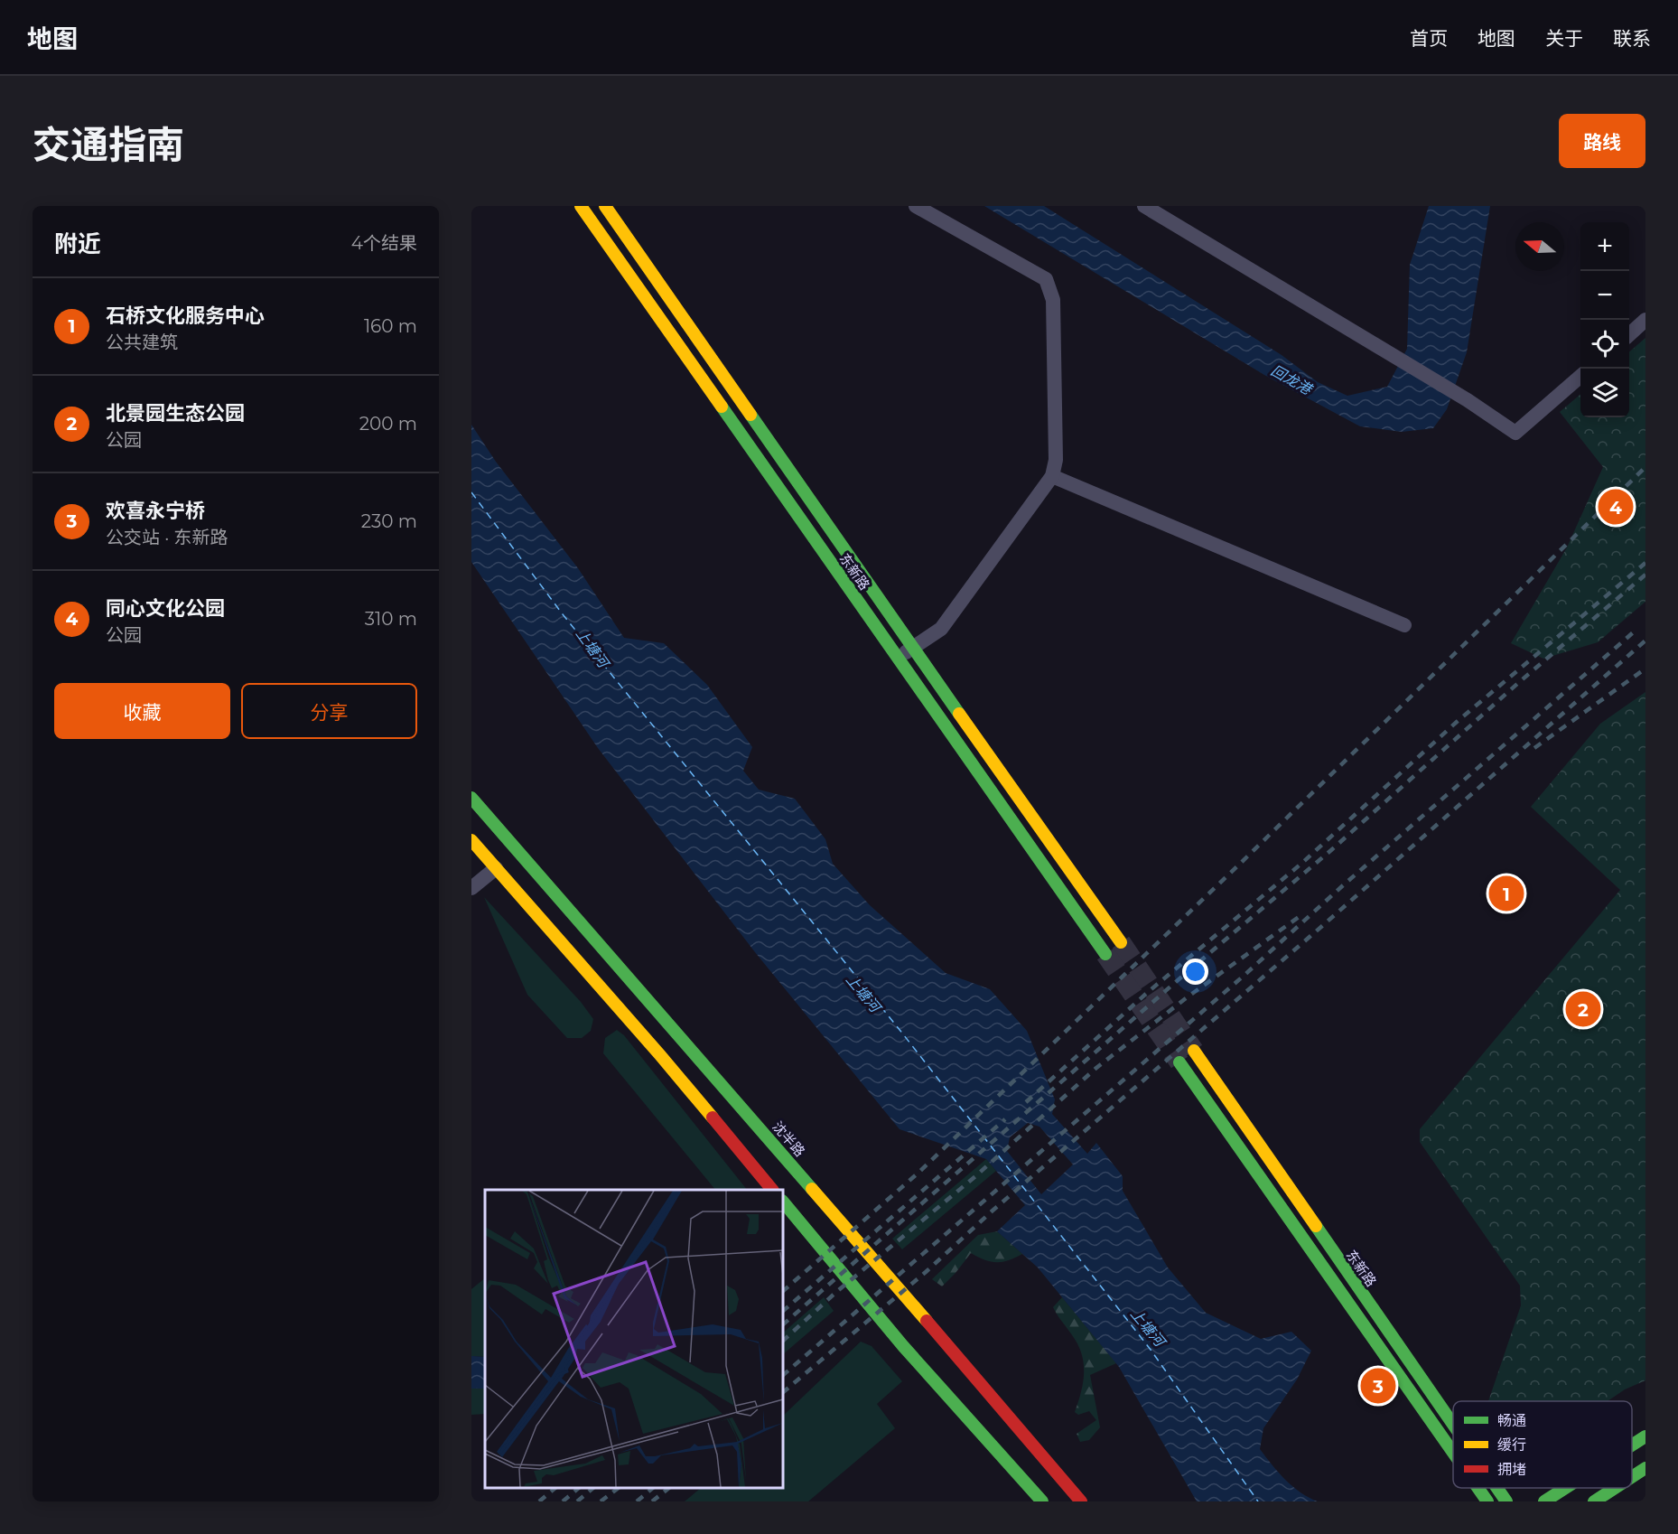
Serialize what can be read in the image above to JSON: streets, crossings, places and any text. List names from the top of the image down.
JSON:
{
  "streets": {
    "main road": ["东新路", "沈半路"]
  },
  "water": ["回龙港", "上塘河"],
  "legend": ["畅通", "缓行", "拥堵"],
  "north": "left",
  "page": {
    "header": "地图",
    "nav": [
      "首页",
      "地图",
      "关于",
      "联系"
    ],
    "title": "交通指南",
    "buttons": [
      "路线",
      ["收藏", "分享"]
    ],
    "heading": ["附近", "4个结果"],
    "map_buttons": ["+", "−"],
    "list": [
      {
        "mark": "1",
        "name": "石桥文化服务中心",
        "note": "公共建筑",
        "value": "160 m"
      },
      {
        "mark": "2",
        "name": "北景园生态公园",
        "note": "公园",
        "value": "200 m"
      },
      {
        "mark": "3",
        "name": "欢喜永宁桥",
        "note": "公交站 · 东新路",
        "value": "230 m"
      },
      {
        "mark": "4",
        "name": "同心文化公园",
        "note": "公园",
        "value": "310 m"
      }
    ],
    "pins": [
      "4",
      "1",
      "2",
      "3"
    ]
  }
}
